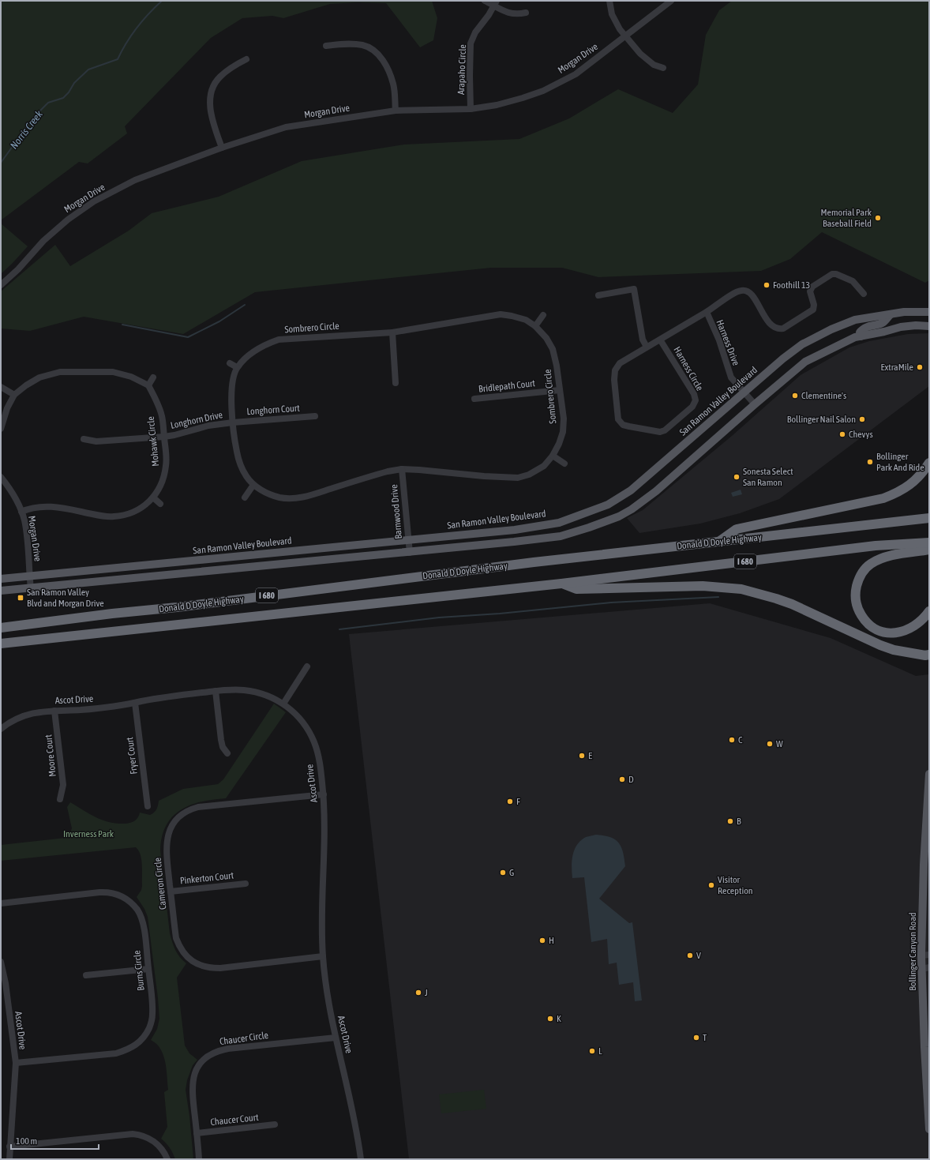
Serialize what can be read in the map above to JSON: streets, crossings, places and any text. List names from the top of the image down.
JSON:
{
  "streets": {
    "highway": ["Donald D Doyle Highway", "I 680"],
    "main road": ["San Ramon Valley Boulevard", "Bollinger Canyon Road"],
    "street": [
      "Morgan Drive",
      "Arapaho Circle",
      "Sombrero Circle",
      "Harness Drive",
      "Harness Circle",
      "Bridlepath Court",
      "Longhorn Court",
      "Longhorn Drive",
      "Mohawk Circle",
      "Barnwood Drive",
      "Ascot Drive",
      "Moore Court",
      "Fryer Court",
      "Pinkerton Court",
      "Cameron Circle",
      "Burns Circle",
      "Chaucer Circle",
      "Chaucer Court"
    ]
  },
  "crossings": [
    ["Morgan Drive", "Arapaho Circle"],
    ["Morgan Drive", "San Ramon Valley Boulevard"],
    ["Morgan Drive", "Mohawk Circle"],
    ["Sombrero Circle", "Bridlepath Court"],
    ["Sombrero Circle", "Longhorn Court"],
    ["Sombrero Circle", "Longhorn Drive"],
    ["Sombrero Circle", "Barnwood Drive"],
    ["Harness Drive", "Harness Circle"],
    ["Harness Drive", "San Ramon Valley Boulevard"],
    ["San Ramon Valley Boulevard", "Barnwood Drive"],
    ["Longhorn Court", "Longhorn Drive"],
    ["Longhorn Drive", "Mohawk Circle"],
    ["Ascot Drive", "Moore Court"],
    ["Ascot Drive", "Fryer Court"],
    ["Ascot Drive", "Cameron Circle"],
    ["Ascot Drive", "Burns Circle"],
    ["Ascot Drive", "Chaucer Circle"],
    ["Pinkerton Court", "Cameron Circle"],
    ["Chaucer Circle", "Chaucer Court"]
  ],
  "water": ["Norris Creek"],
  "parks": ["Inverness Park"],
  "places": {
    "other": [
      "Memorial Park Baseball Field",
      "Foothill 13",
      "ExtraMile",
      "Clementine's",
      "Bollinger Nail Salon",
      "Chevys",
      "Bollinger Park And Ride",
      "Sonesta Select San Ramon",
      "C",
      "W",
      "E",
      "D",
      "F",
      "B",
      "G",
      "Visitor Reception",
      "H",
      "V",
      "J",
      "K",
      "T",
      "L"
    ],
    "transit": ["San Ramon Valley Blvd and Morgan Drive"]
  },
  "scale_bar": "100 m"
}
